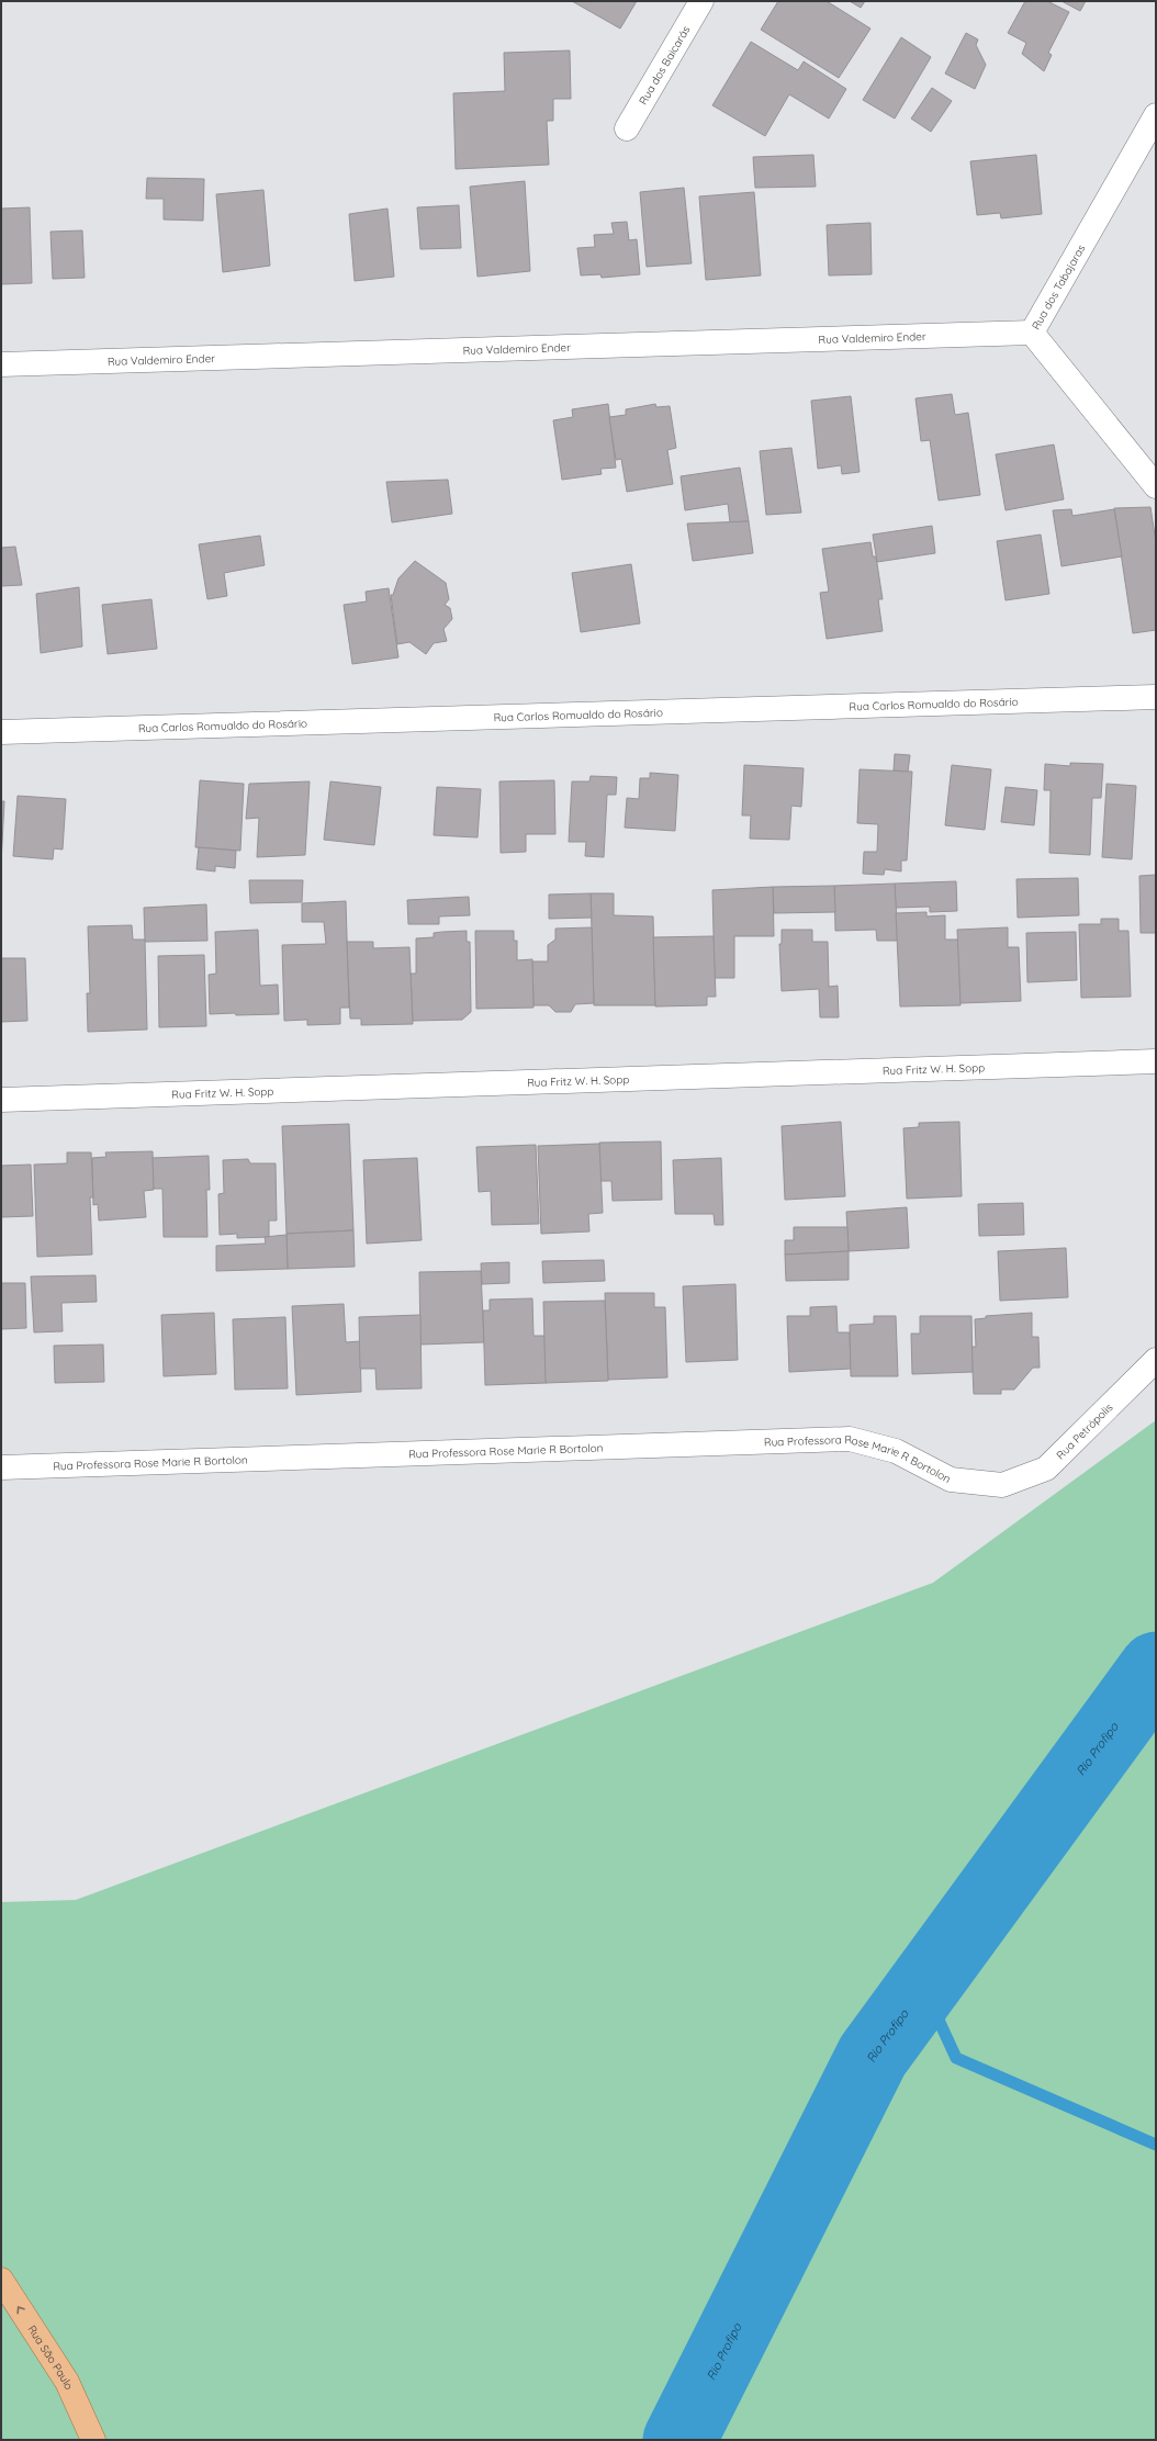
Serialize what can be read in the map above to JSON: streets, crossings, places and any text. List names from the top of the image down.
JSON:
{
  "streets": {
    "main road": ["Rua São Paulo"],
    "street": [
      "Rua dos Baicarás",
      "Rua dos Tabajaras",
      "Rua Valdemiro Ender",
      "Rua Carlos Romualdo do Rosário",
      "Rua Fritz W. H. Sopp",
      "Rua Petrópolis",
      "Rua Professora Rose Marie R Bortolon"
    ]
  },
  "crossings": [
    ["Rua dos Tabajaras", "Rua Valdemiro Ender"],
    ["Rua Petrópolis", "Rua Professora Rose Marie R Bortolon"]
  ],
  "one_way": ["Rua São Paulo"],
  "water": ["Rio Profipo"]
}
